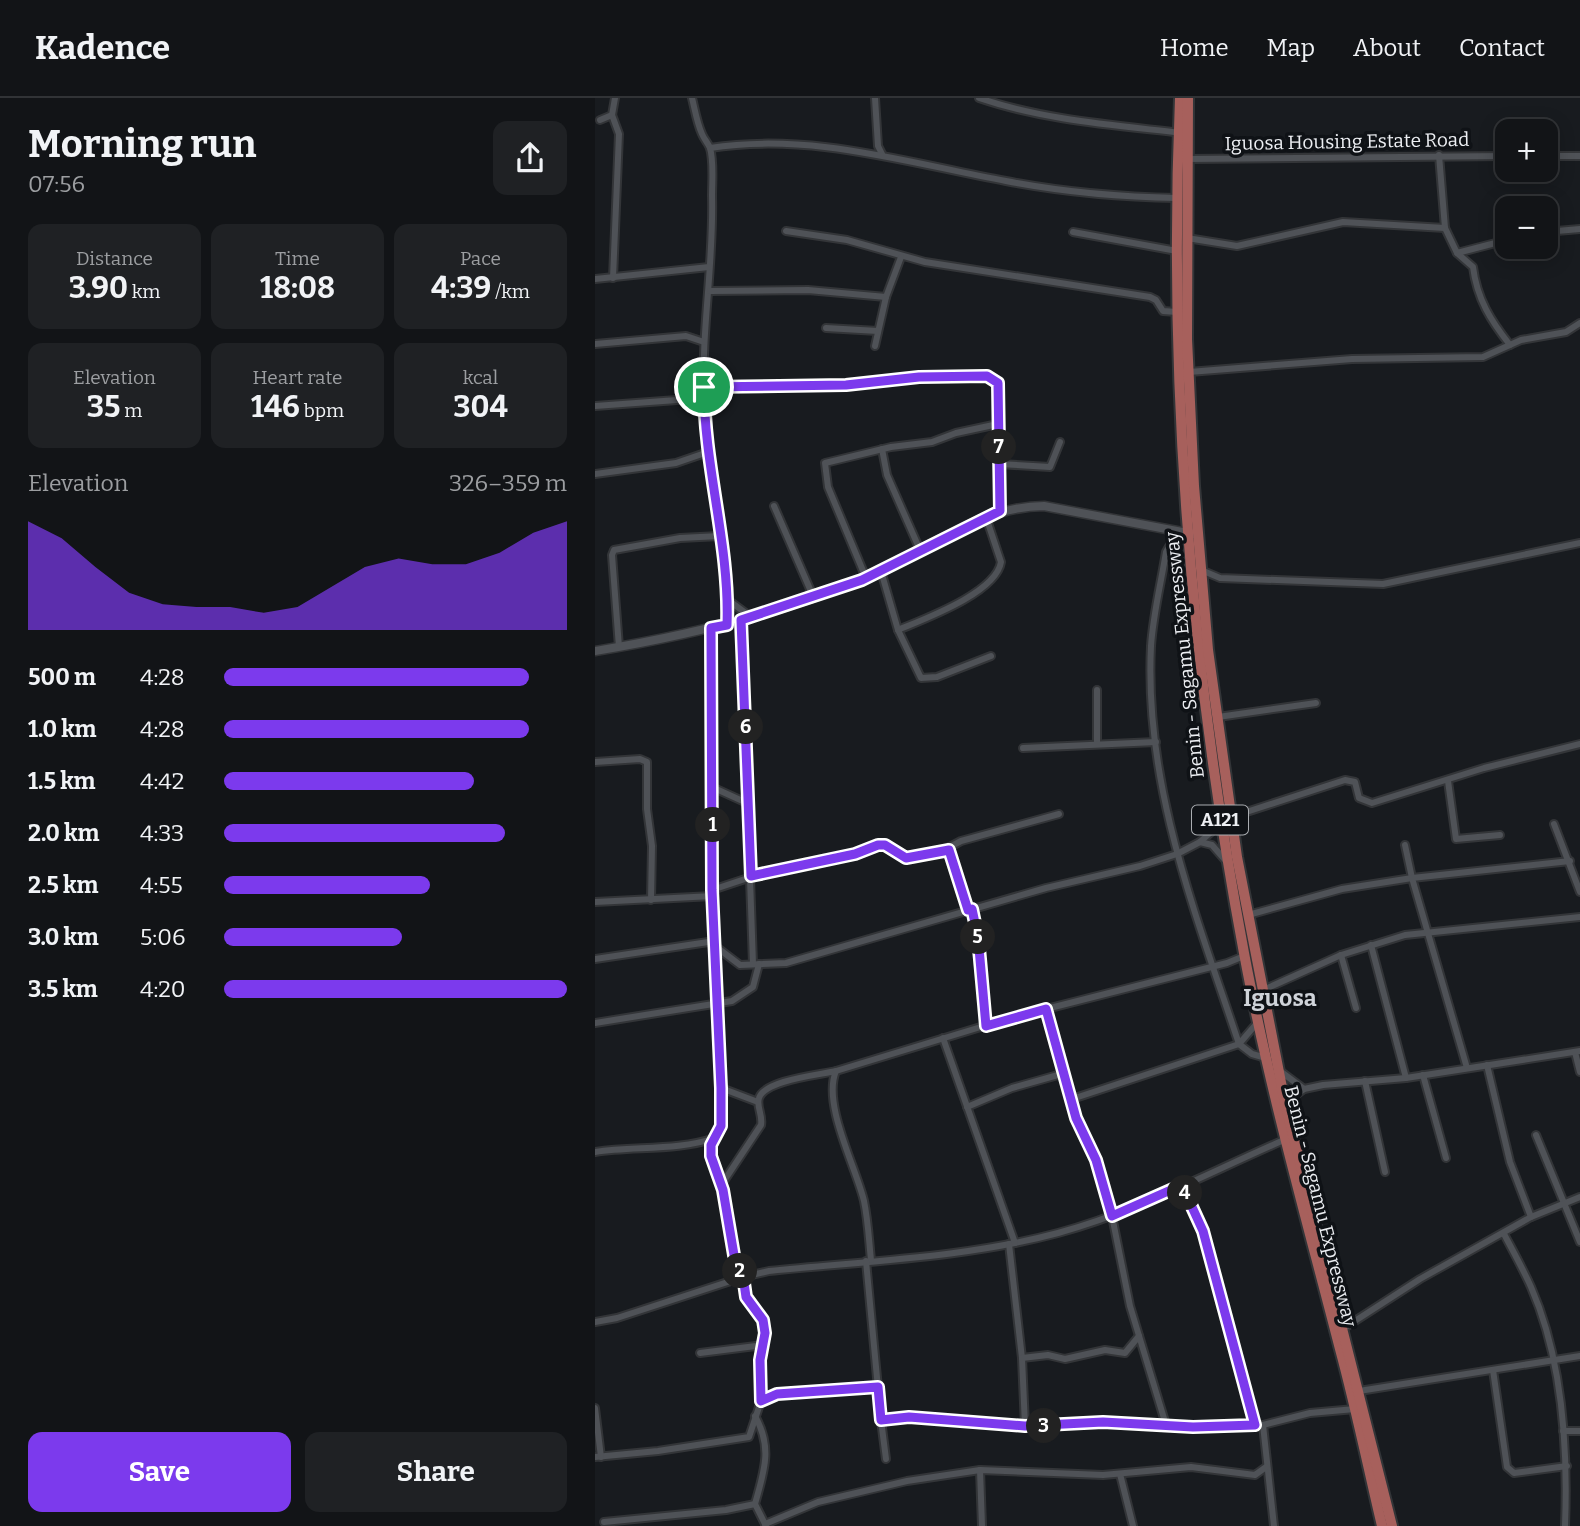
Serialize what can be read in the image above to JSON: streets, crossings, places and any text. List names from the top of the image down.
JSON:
{
  "streets": {
    "highway": ["Benin - Sagamu Expressway", "A121"],
    "street": ["Iguosa Housing Estate Road"]
  },
  "crossings": [
    ["Iguosa Housing Estate Road", "A121"],
    ["Benin - Sagamu Expressway", "A121"]
  ],
  "districts": ["Iguosa"],
  "page": {
    "header": "Kadence",
    "nav": [
      "Home",
      "Map",
      "About",
      "Contact"
    ],
    "heading": ["Morning run", "07:56"],
    "map_buttons": ["+", "−"],
    "stats": [
      ["Distance", "3.90 km"],
      ["Time", "18:08"],
      ["Pace", "4:39 /km"],
      ["Elevation", "35 m"],
      ["Heart rate", "146 bpm"],
      ["kcal", "304"]
    ],
    "pins": [
      "7",
      "6",
      "1",
      "5",
      "4",
      "2",
      "3"
    ],
    "chart": ["Elevation", "326–359 m"],
    "list": [
      {
        "name": "500 m",
        "note": "4:28"
      },
      {
        "name": "1.0 km",
        "note": "4:28"
      },
      {
        "name": "1.5 km",
        "note": "4:42"
      },
      {
        "name": "2.0 km",
        "note": "4:33"
      },
      {
        "name": "2.5 km",
        "note": "4:55"
      },
      {
        "name": "3.0 km",
        "note": "5:06"
      },
      {
        "name": "3.5 km",
        "note": "4:20"
      }
    ],
    "buttons": ["Save", "Share"]
  }
}
